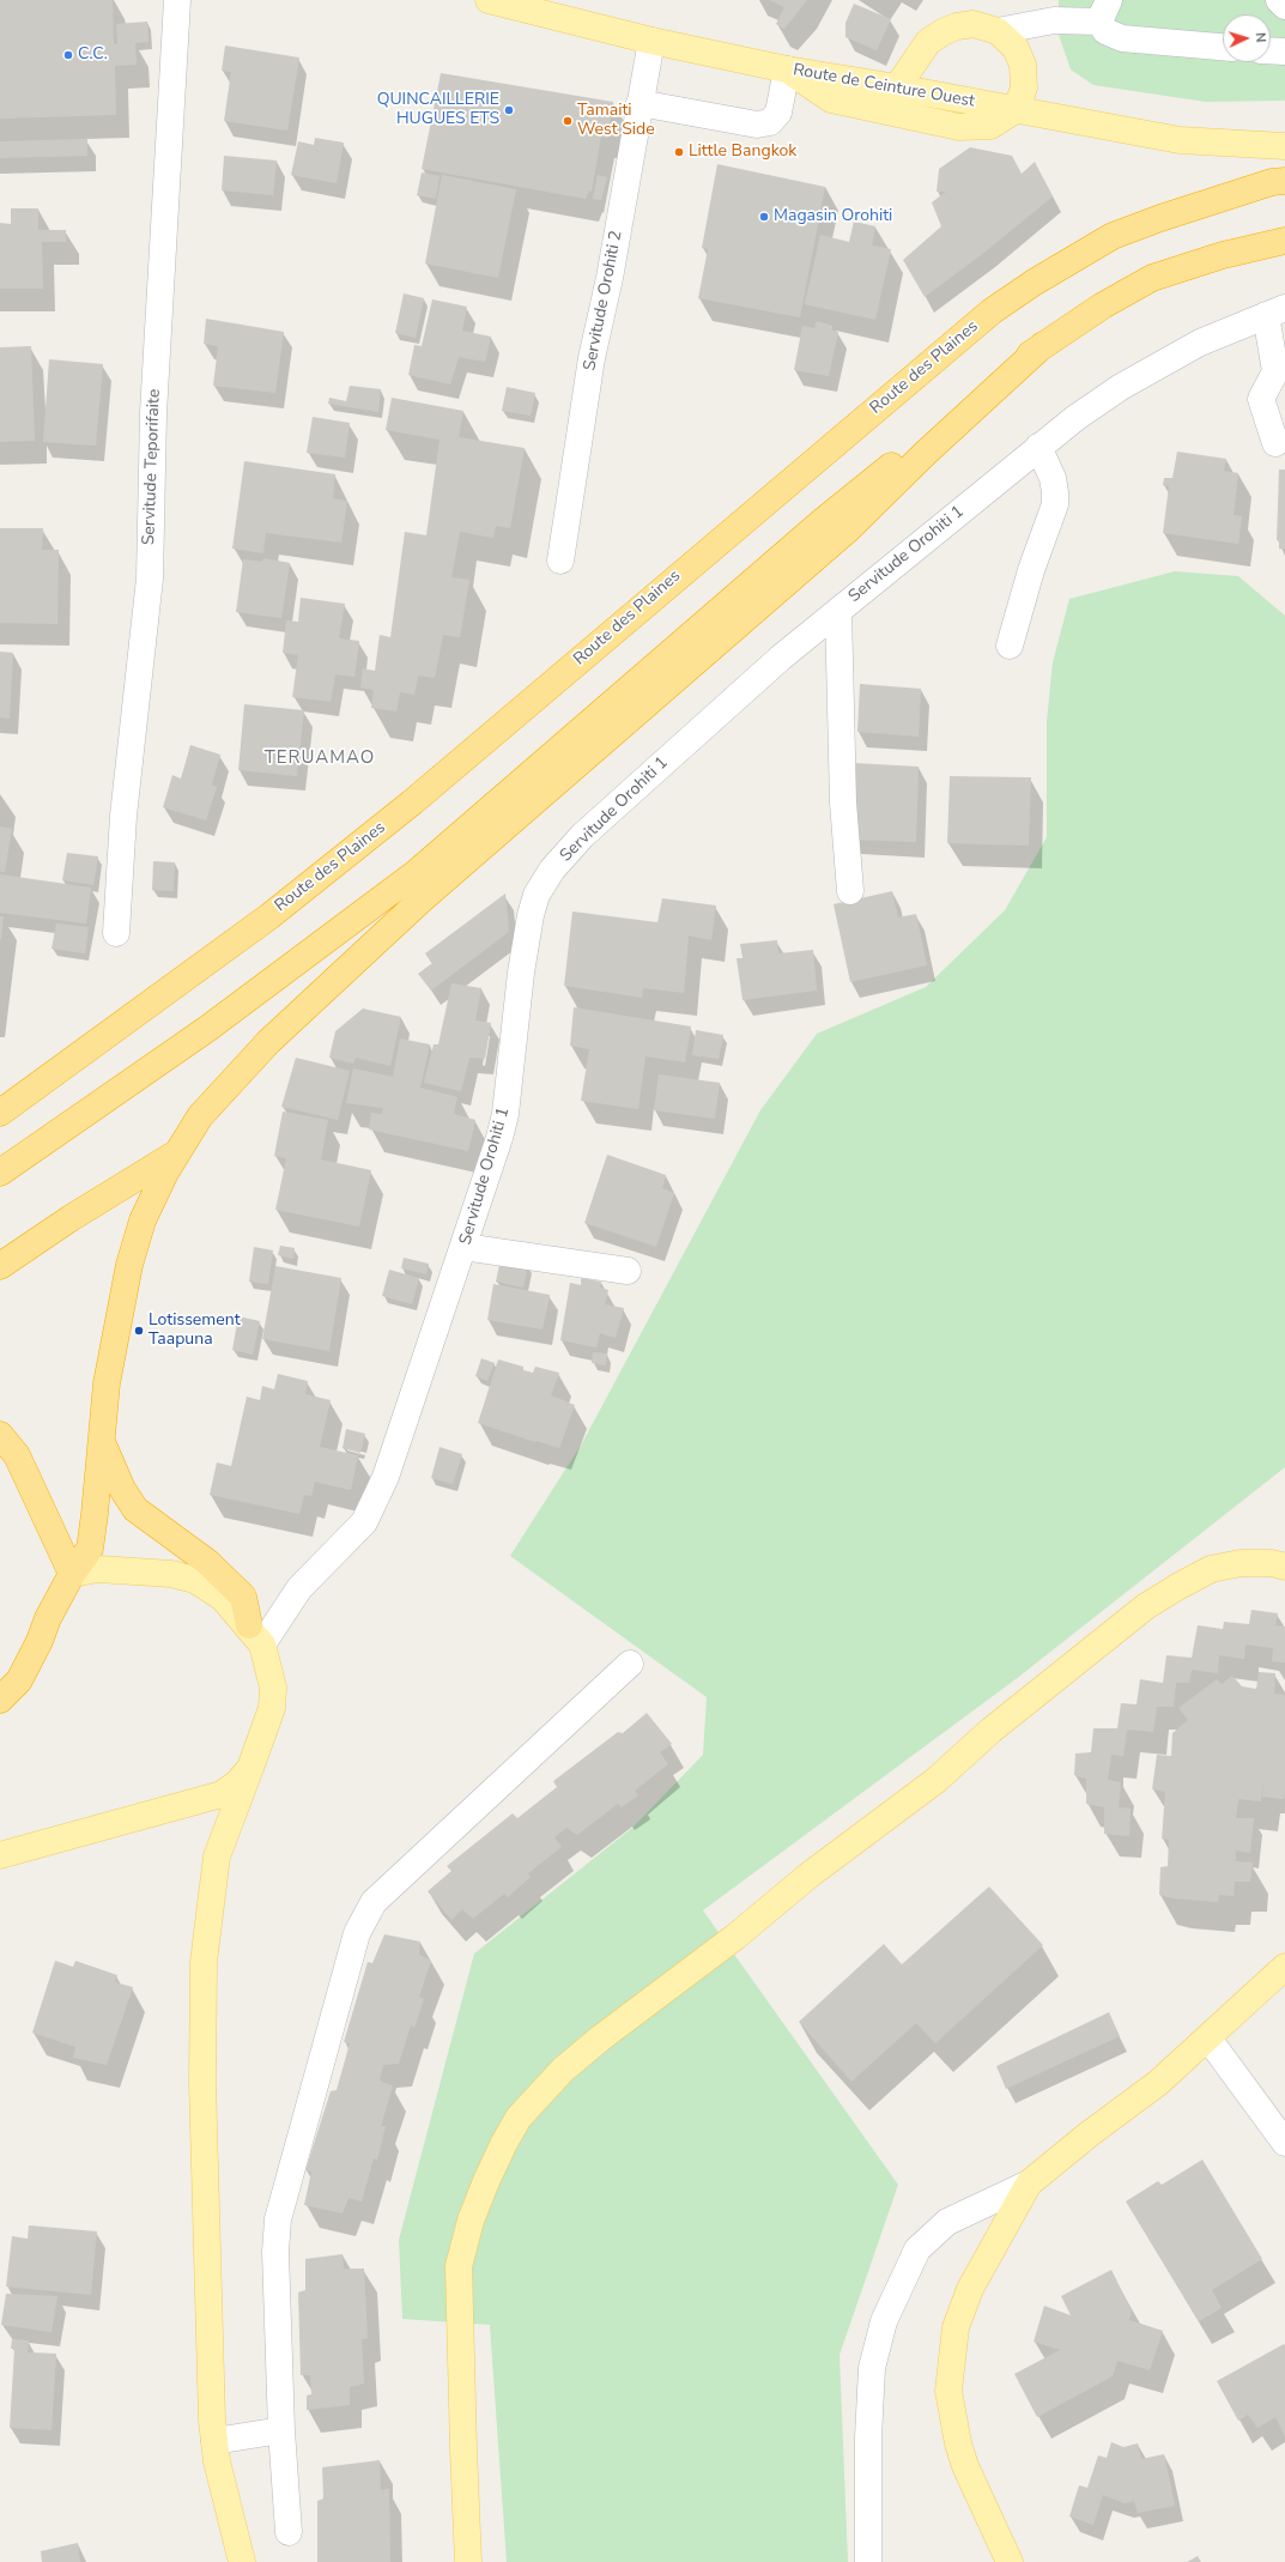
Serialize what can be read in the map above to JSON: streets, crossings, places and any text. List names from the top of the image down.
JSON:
{
  "streets": {
    "highway": ["Route des Plaines"],
    "main road": ["Route de Ceinture Ouest"],
    "street": ["Servitude Orohiti 2", "Servitude Teporifaite", "Servitude Orohiti 1"]
  },
  "crossings": [
    ["Route de Ceinture Ouest", "Servitude Orohiti 2"]
  ],
  "districts": ["TERUAMAO"],
  "places": [
    "C.C.",
    "QUINCAILLERIE HUGUES ETS",
    "Tamaiti West Side",
    "Little Bangkok",
    "Magasin Orohiti",
    "Lotissement Taapuna"
  ],
  "north": "right"
}
